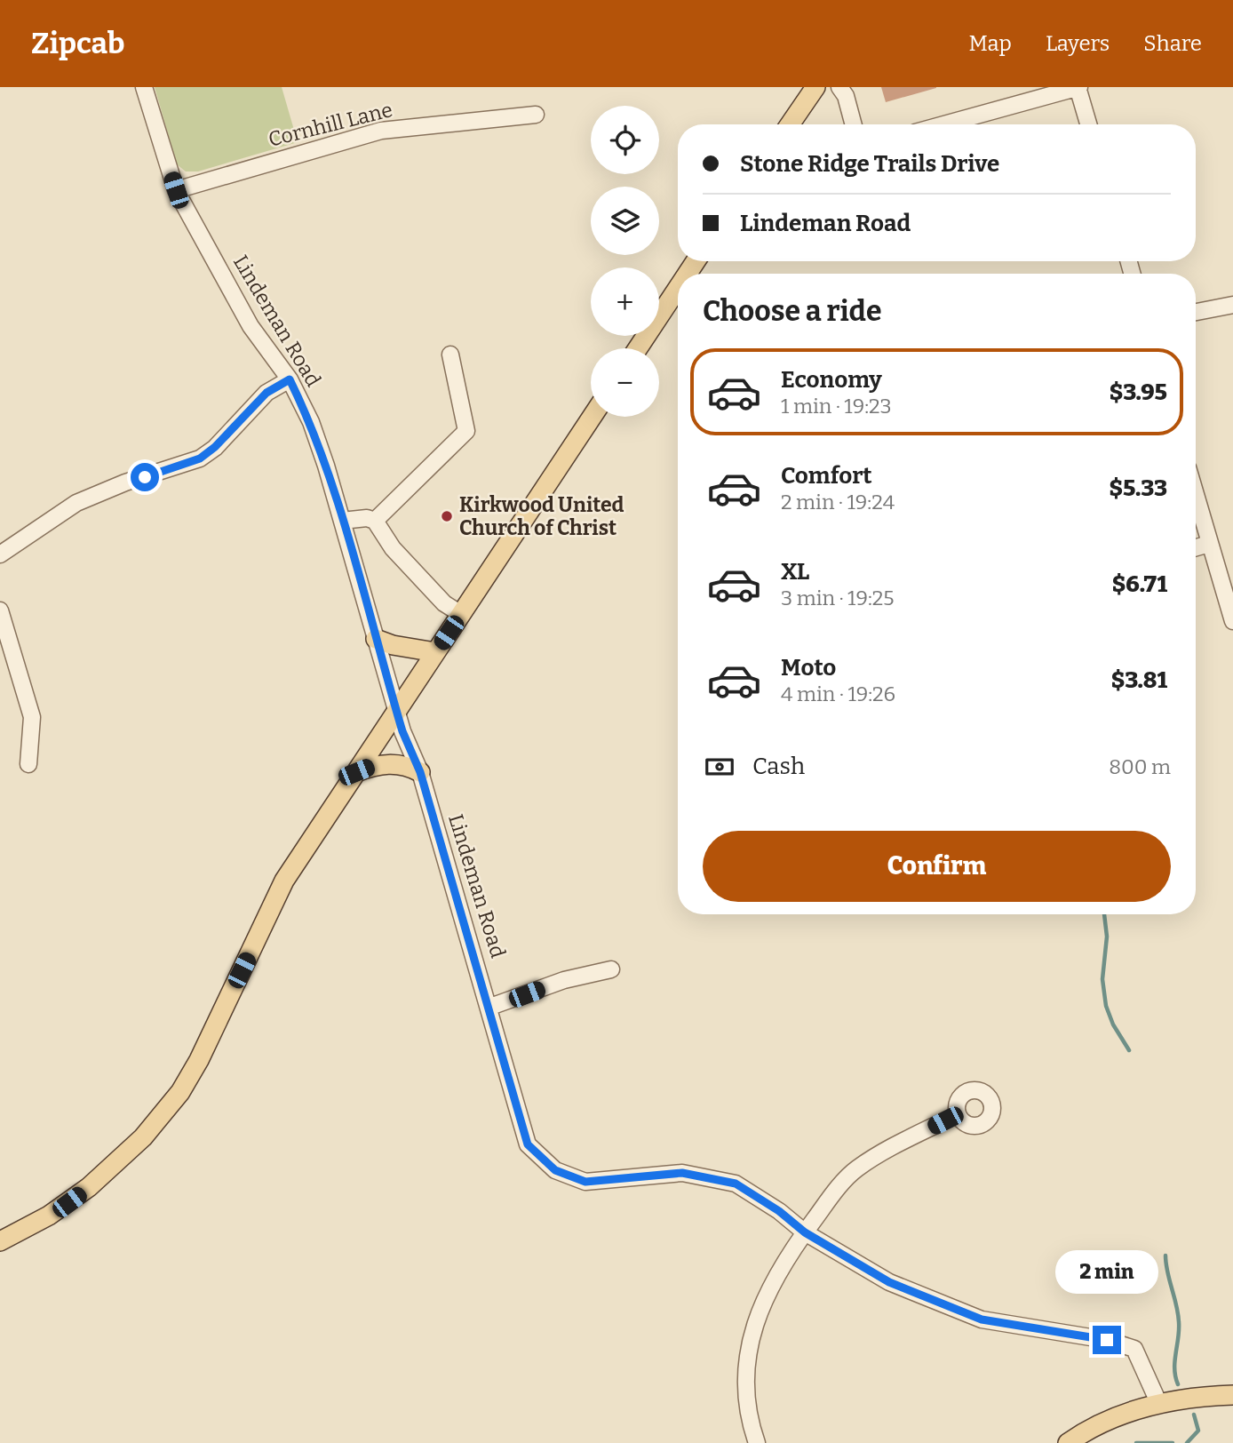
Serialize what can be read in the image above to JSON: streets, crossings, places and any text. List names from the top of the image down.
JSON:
{
  "streets": {
    "street": ["Cornhill Lane", "Lindeman Road"]
  },
  "crossings": [
    ["Cornhill Lane", "Lindeman Road"]
  ],
  "places": ["Kirkwood United Church of Christ"],
  "page": {
    "header": "Zipcab",
    "nav": ["Map", "Layers", "Share"],
    "map_buttons": ["+", "−"],
    "banner": ["Stone Ridge Trails Drive", "Lindeman Road"],
    "heading": "Choose a ride",
    "list": [
      {
        "name": "Economy",
        "note": "1 min · 19:23",
        "value": "$3.95"
      },
      {
        "name": "Comfort",
        "note": "2 min · 19:24",
        "value": "$5.33"
      },
      {
        "name": "XL",
        "note": "3 min · 19:25",
        "value": "$6.71"
      },
      {
        "name": "Moto",
        "note": "4 min · 19:26",
        "value": "$3.81"
      }
    ],
    "pay": ["Cash", "800 m"],
    "buttons": "Confirm",
    "bubble": "2 min"
  }
}
